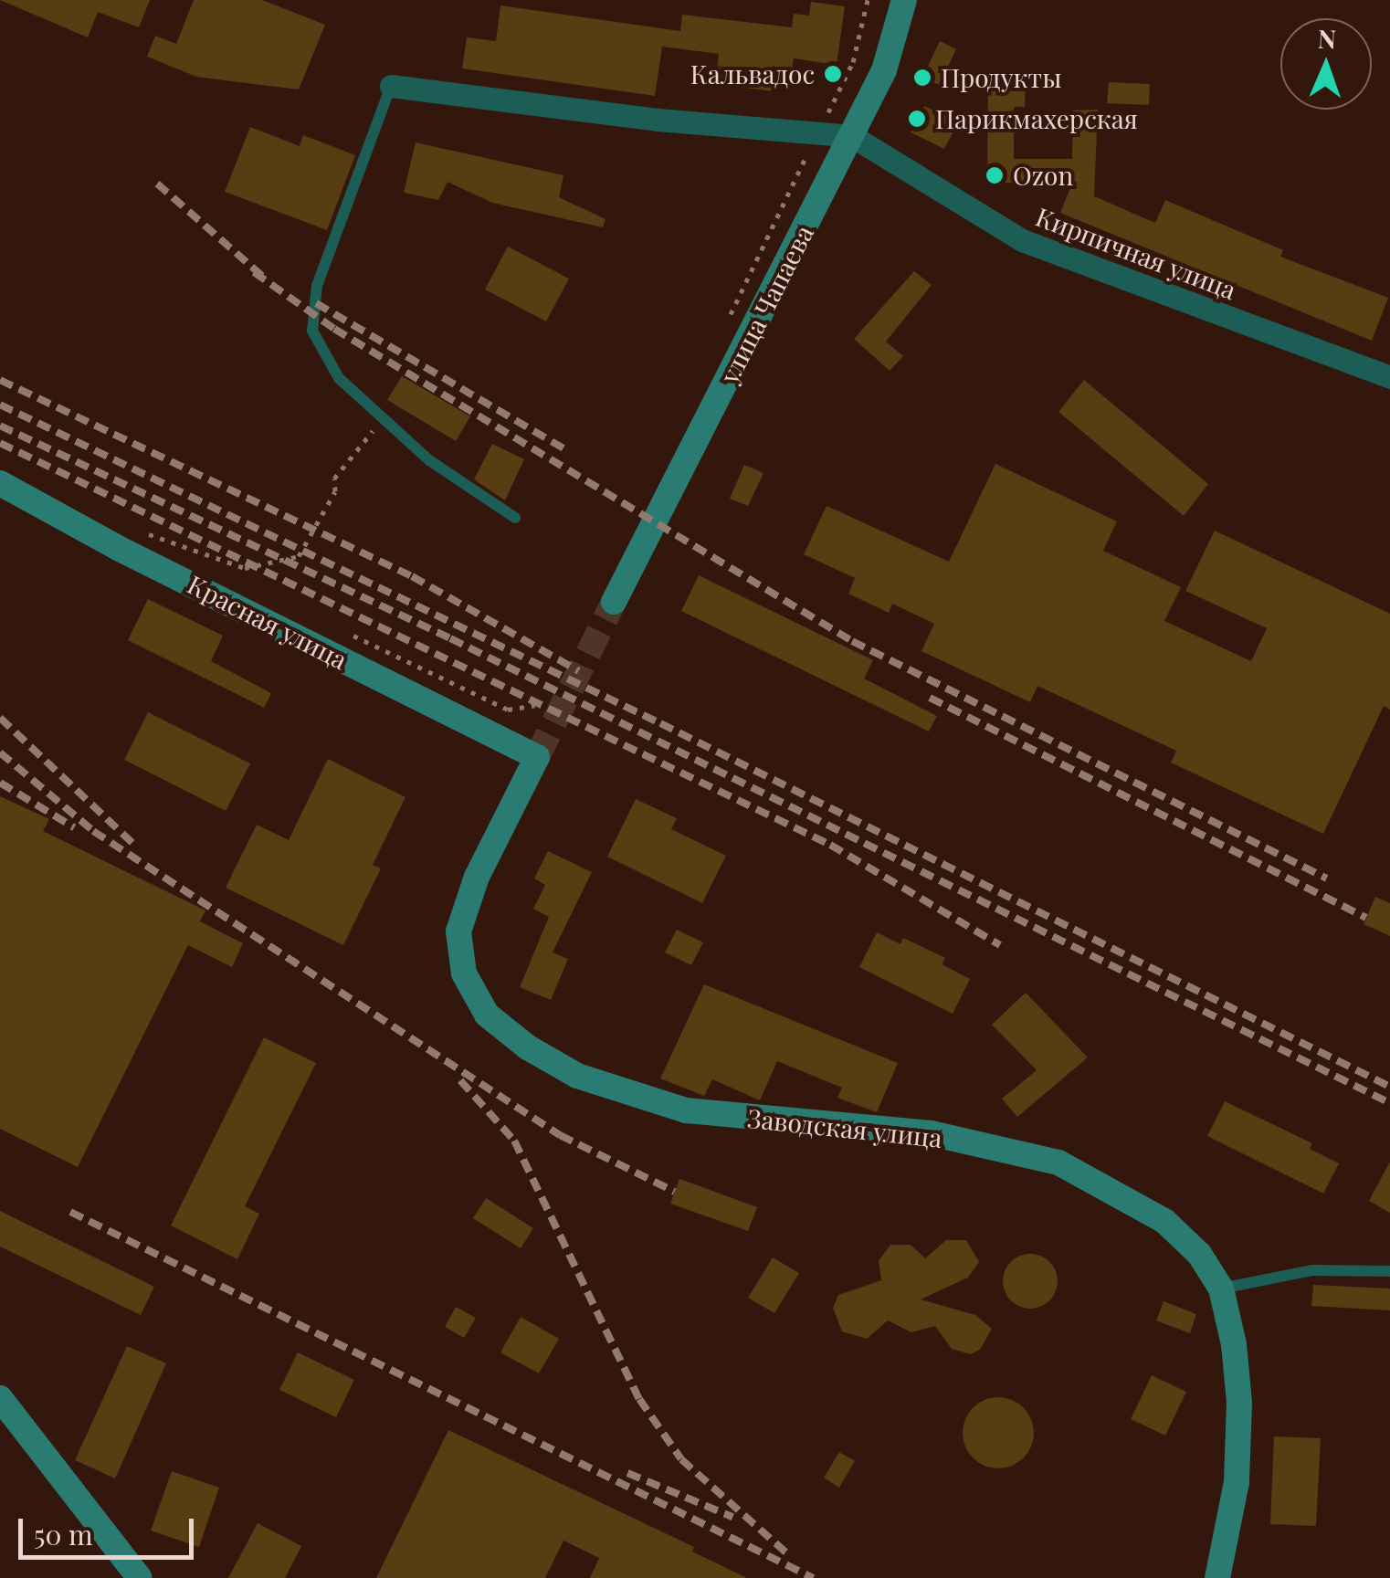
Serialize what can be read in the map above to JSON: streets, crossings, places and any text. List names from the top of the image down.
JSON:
{
  "streets": {
    "main road": ["улица Чапаева", "Красная улица", "Заводская улица"],
    "street": ["Кирпичная улица"]
  },
  "crossings": [
    ["Кирпичная улица", "улица Чапаева"],
    ["Красная улица", "Заводская улица"]
  ],
  "places": [
    "Кальвадос",
    "Продукты",
    "Парикмахерская",
    "Ozon"
  ],
  "scale_bar": "50 m",
  "north": "top"
}
